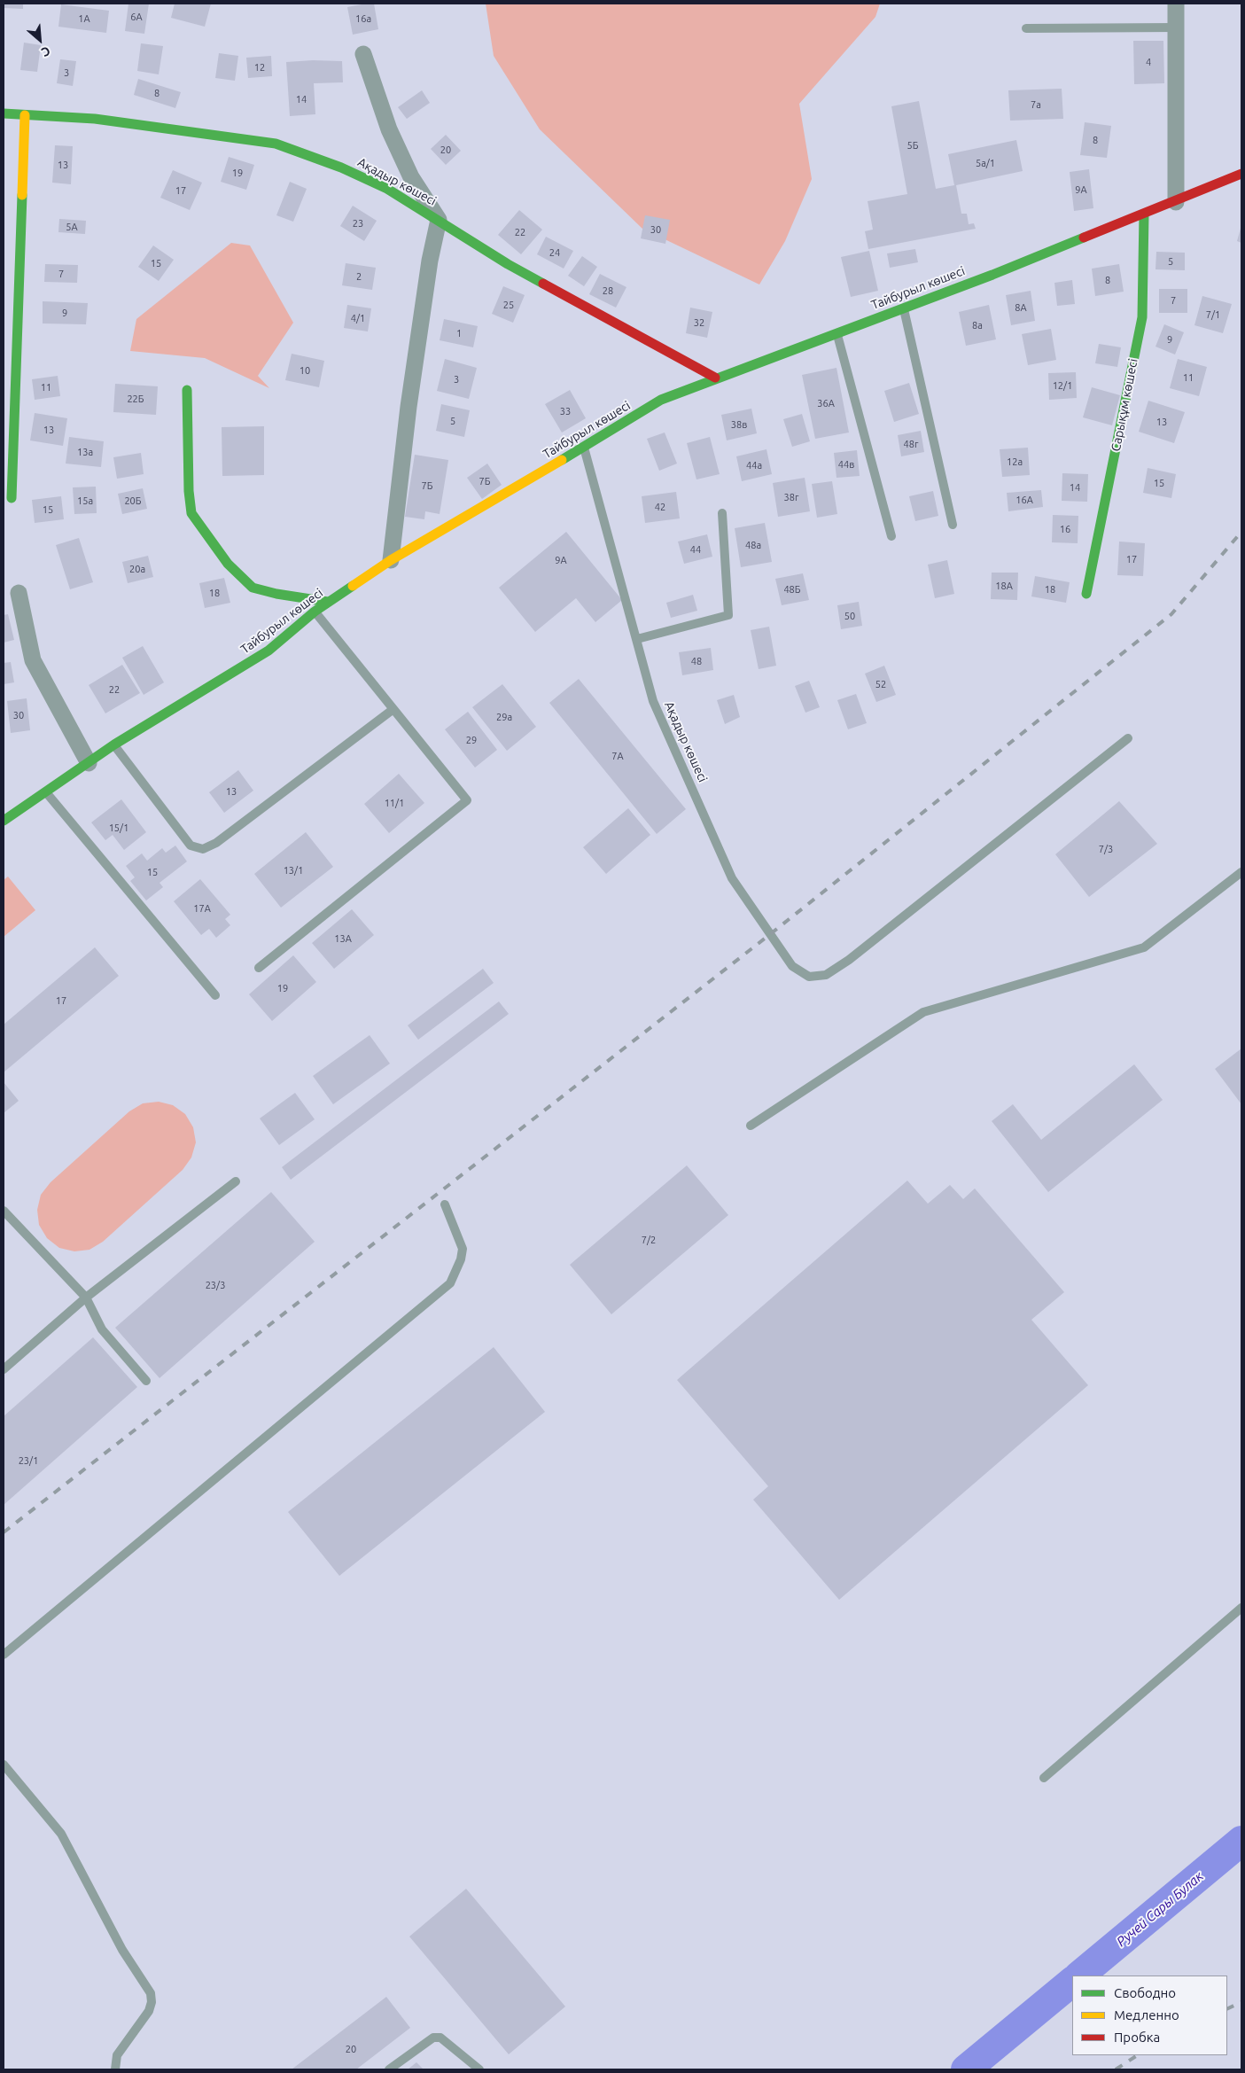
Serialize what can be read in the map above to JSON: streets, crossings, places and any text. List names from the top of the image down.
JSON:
{
  "streets": {
    "street": ["Ақадыр көшесі", "Тайбурыл көшесі", "Сарықұм көшесі"]
  },
  "crossings": [
    ["Ақадыр көшесі", "Тайбурыл көшесі"],
    ["Тайбурыл көшесі", "Сарықұм көшесі"]
  ],
  "water": ["Ручей Сары Булак"],
  "house_numbers": [
    "6А",
    "1А",
    "16а",
    "4",
    "12",
    "3",
    "8",
    "14",
    "7а",
    "8",
    "5Б",
    "20",
    "5а/1",
    "13",
    "19",
    "9А",
    "17",
    "23",
    "5А",
    "30",
    "22",
    "24",
    "5",
    "15",
    "7",
    "2",
    "8",
    "28",
    "7",
    "25",
    "8А",
    "9",
    "7/1",
    "4/1",
    "32",
    "8а",
    "1",
    "9",
    "10",
    "11",
    "3",
    "12/1",
    "11",
    "22Б",
    "36А",
    "33",
    "5",
    "13",
    "38в",
    "13",
    "48г",
    "13а",
    "12а",
    "44в",
    "44а",
    "7Б",
    "15",
    "7Б",
    "14",
    "38г",
    "16А",
    "15а",
    "20Б",
    "42",
    "15",
    "16",
    "48а",
    "44",
    "17",
    "9А",
    "20а",
    "18А",
    "48Б",
    "18",
    "18",
    "50",
    "48",
    "52",
    "22",
    "30",
    "29а",
    "29",
    "7А",
    "13",
    "11/1",
    "15/1",
    "7/3",
    "13/1",
    "15",
    "17А",
    "13А",
    "19",
    "17",
    "7/2",
    "23/3",
    "23/1",
    "20"
  ],
  "legend": ["Свободно", "Медленно", "Пробка"],
  "north": "bottom right"
}
